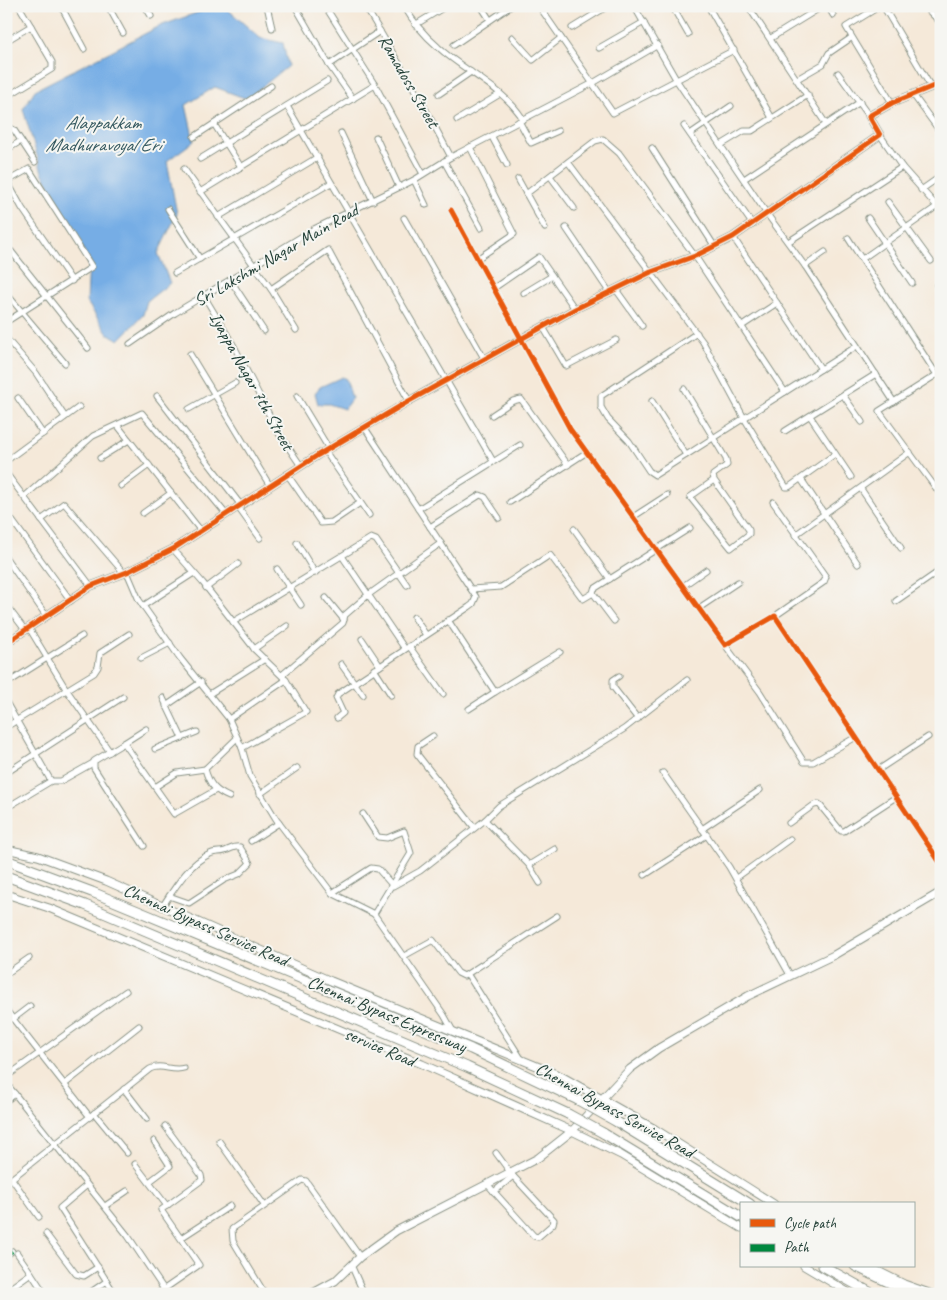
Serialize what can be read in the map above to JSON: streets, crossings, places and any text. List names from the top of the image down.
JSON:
{
  "streets": {
    "highway": ["Chennai Bypass Expressway"],
    "street": [
      "Ramadoss Street",
      "Sri Lakshmi Nagar Main Road",
      "Iyappa Nagar 7th Street",
      "Chennai Bypass Service Road",
      "service Road"
    ]
  },
  "crossings": [
    ["Ramadoss Street", "Sri Lakshmi Nagar Main Road"],
    ["Sri Lakshmi Nagar Main Road", "Iyappa Nagar 7th Street"]
  ],
  "water": ["Alappakkam Madhuravoyal Eri"],
  "legend": ["Cycle path", "Path"]
}
